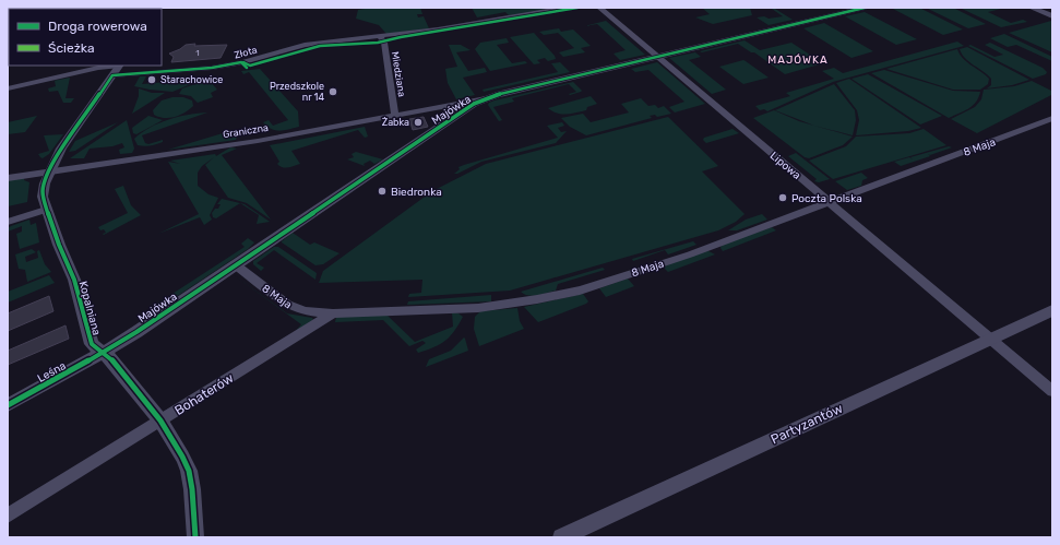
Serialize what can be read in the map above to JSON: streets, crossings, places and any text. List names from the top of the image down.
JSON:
{
  "streets": {
    "street": [
      "Złota",
      "Miedziana",
      "Majówka",
      "Graniczna",
      "8 Maja",
      "Lipowa",
      "Kopalniana",
      "Leśna",
      "Bohaterów",
      "Partyzantów"
    ]
  },
  "crossings": [
    ["Złota", "Miedziana"],
    ["Złota", "Kopalniana"],
    ["Miedziana", "Graniczna"],
    ["Majówka", "Graniczna"],
    ["Majówka", "8 Maja"],
    ["Majówka", "Lipowa"],
    ["Majówka", "Kopalniana"],
    ["Majówka", "Leśna"],
    ["Graniczna", "Kopalniana"],
    ["8 Maja", "Lipowa"],
    ["8 Maja", "Bohaterów"],
    ["Lipowa", "Partyzantów"],
    ["Kopalniana", "Leśna"],
    ["Kopalniana", "Bohaterów"]
  ],
  "districts": ["MAJÓWKA"],
  "places": [
    "Starachowice",
    "Przedszkole nr 14",
    "Żabka",
    "Biedronka",
    "Poczta Polska"
  ],
  "house_numbers": ["1"],
  "legend": ["Droga rowerowa", "Ścieżka"]
}
